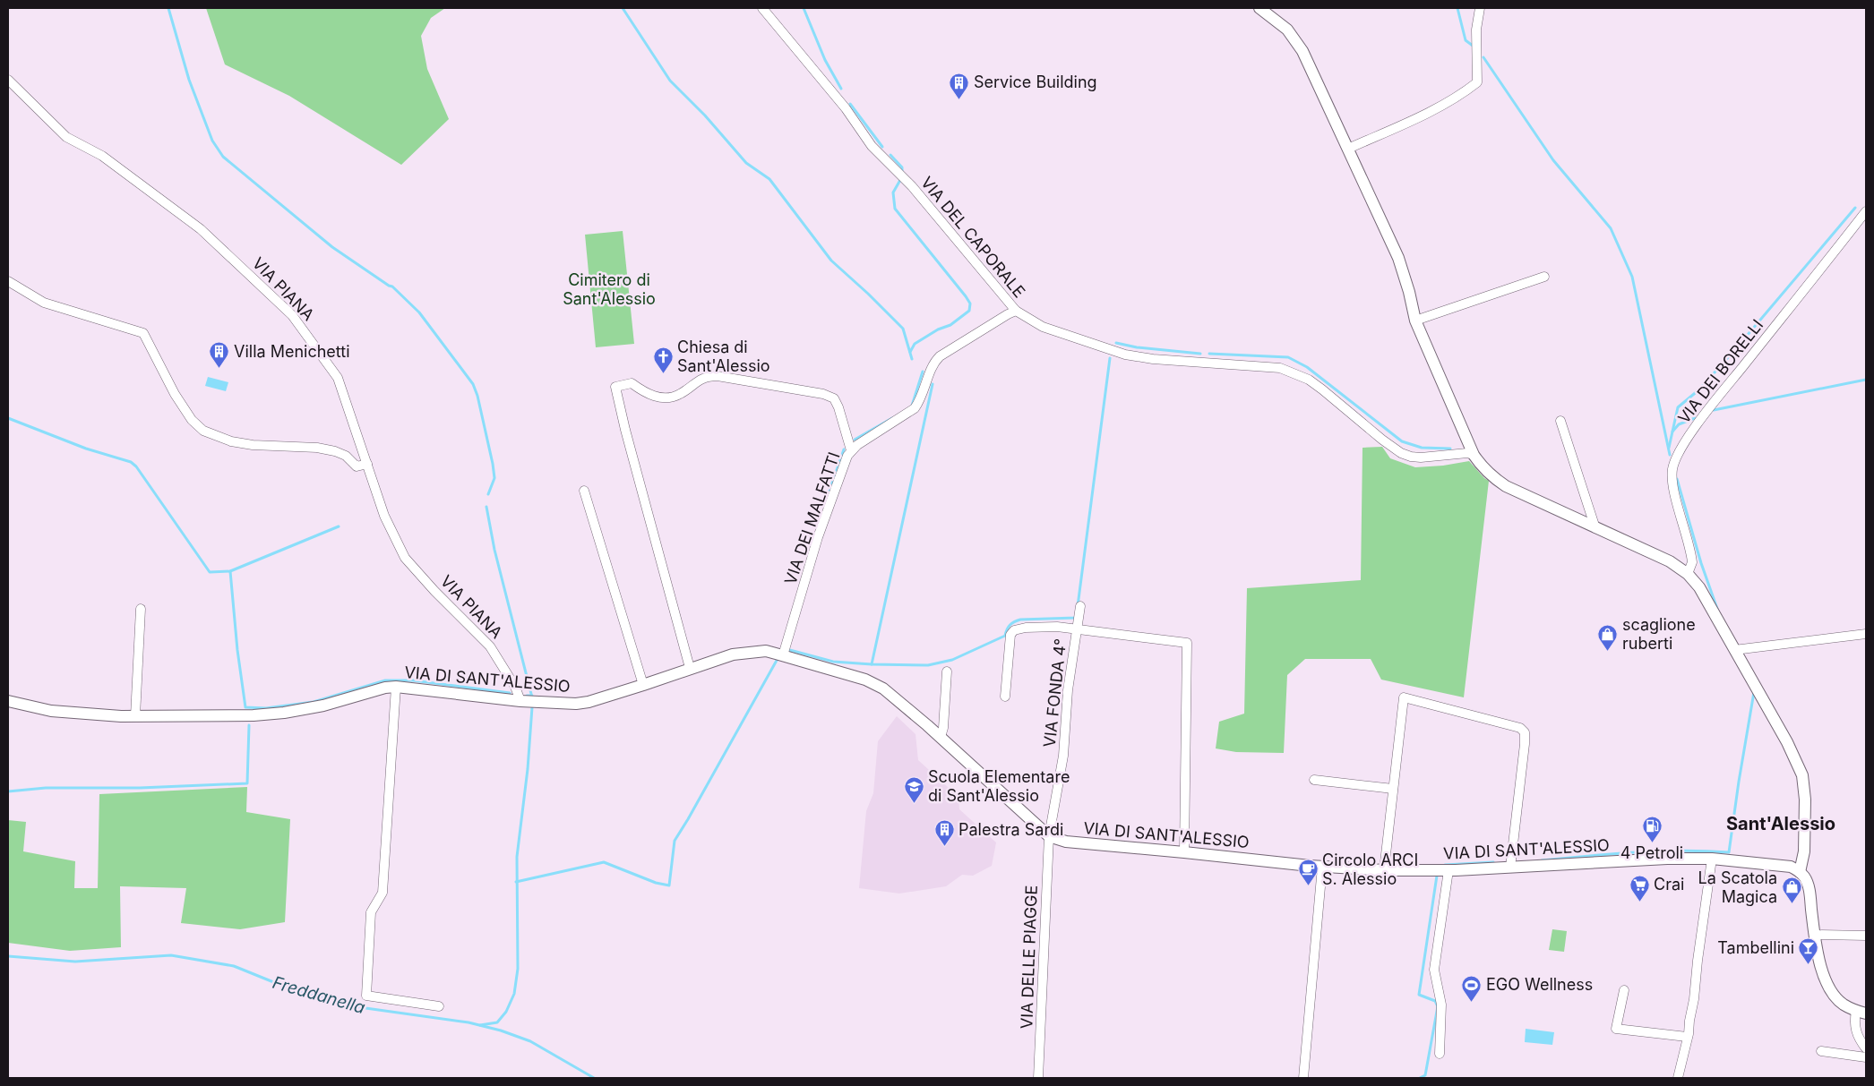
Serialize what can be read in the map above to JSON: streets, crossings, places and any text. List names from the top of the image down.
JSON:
{
  "streets": {
    "street": [
      "VIA DEL CAPORALE",
      "VIA PIANA",
      "VIA DEI BORELLI",
      "VIA DEI MALFATTI",
      "VIA DI SANT'ALESSIO",
      "VIA FONDA 4°",
      "VIA DELLE PIAGGE"
    ]
  },
  "crossings": [
    ["VIA DEL CAPORALE", "VIA DEI MALFATTI"],
    ["VIA PIANA", "VIA DI SANT'ALESSIO"],
    ["VIA DEI MALFATTI", "VIA DI SANT'ALESSIO"],
    ["VIA DI SANT'ALESSIO", "VIA FONDA 4°"],
    ["VIA DI SANT'ALESSIO", "VIA DELLE PIAGGE"],
    ["VIA FONDA 4°", "VIA DELLE PIAGGE"]
  ],
  "districts": ["Sant'Alessio"],
  "water": ["Freddanella"],
  "parks": ["Cimitero di Sant'Alessio"],
  "places": {
    "building": ["Service Building", "Villa Menichetti", "Palestra Sardi"],
    "church": ["Chiesa di Sant'Alessio"],
    "shop": ["scaglione ruberti", "La Scatola Magica"],
    "school or university": ["Scuola Elementare di Sant'Alessio"],
    "fuel station": ["4 Petroli"],
    "cafe": ["Circolo ARCI S. Alessio"],
    "supermarket": ["Crai"],
    "bar": ["Tambellini"],
    "sports": ["EGO Wellness"]
  }
}
